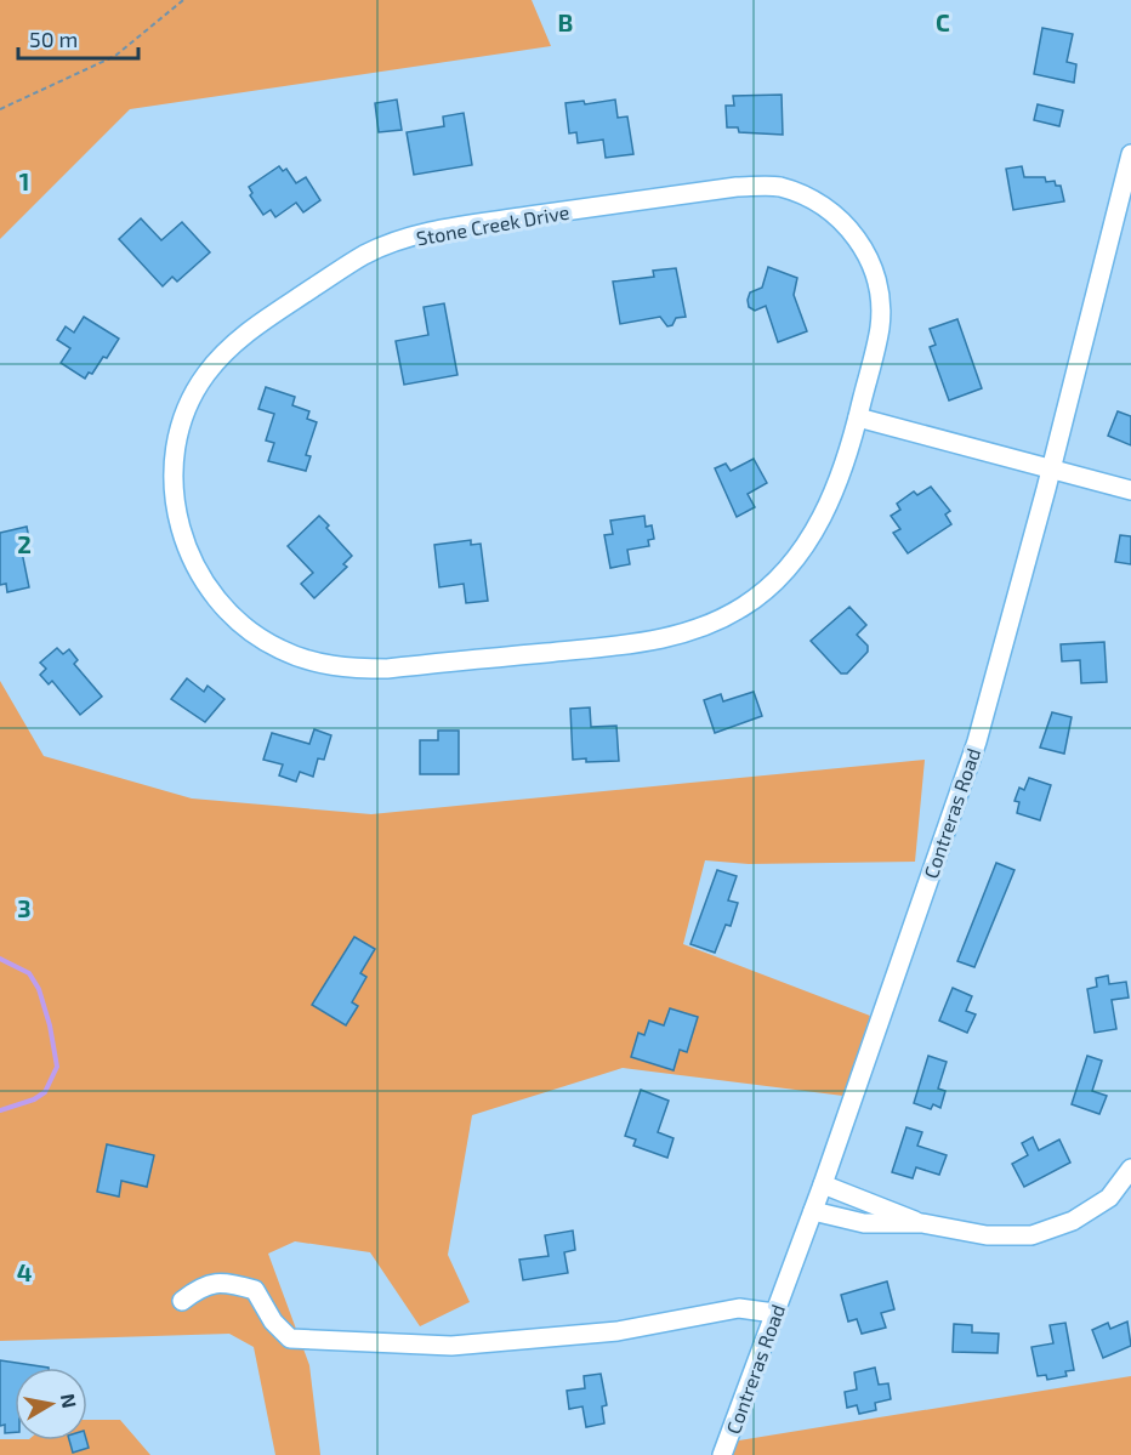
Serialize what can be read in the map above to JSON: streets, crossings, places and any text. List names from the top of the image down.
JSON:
{
  "streets": {
    "street": ["Stone Creek Drive", "Contreras Road"]
  },
  "scale_bar": "50 m",
  "north": "right",
  "grid": {
    "columns": ["B", "C"],
    "rows": [
      "1",
      "2",
      "3",
      "4"
    ]
  }
}
